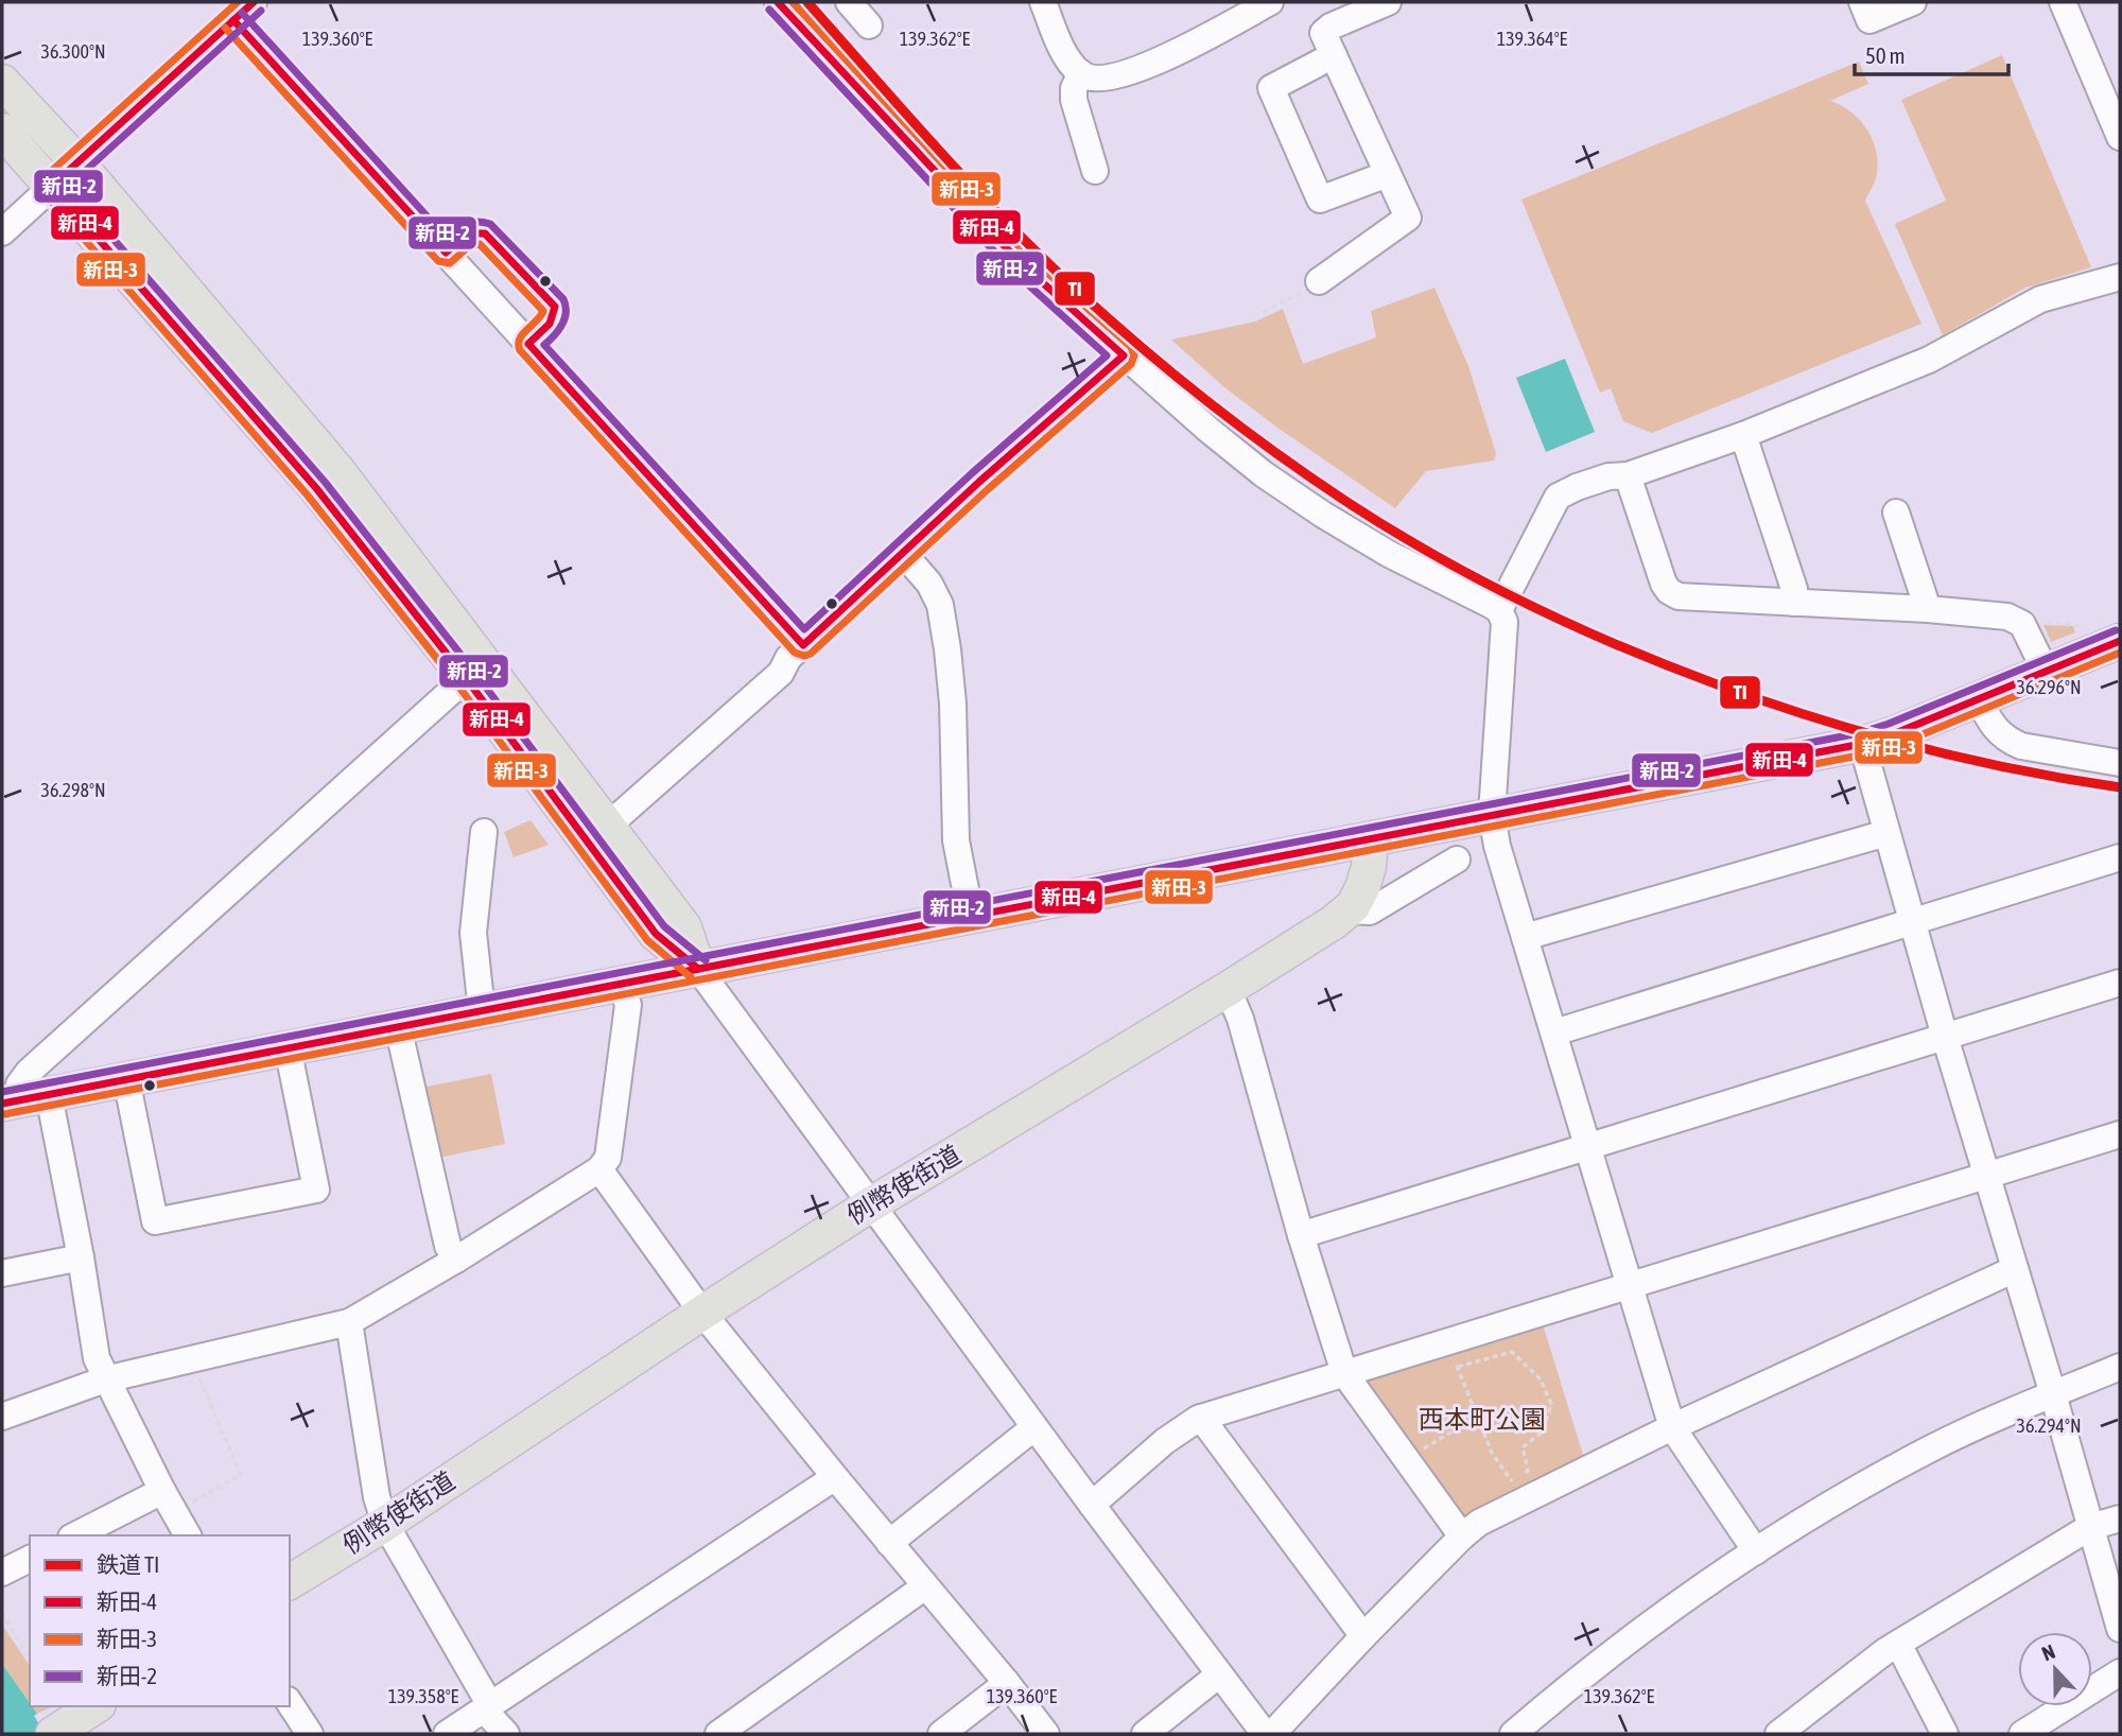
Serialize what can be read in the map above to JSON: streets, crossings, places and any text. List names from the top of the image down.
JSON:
{
  "streets": {
    "main road": ["例幣使街道"]
  },
  "parks": ["西本町公園"],
  "lines": [
    "rail line TI",
    "transit line 新田-4",
    "transit line 新田-3",
    "transit line 新田-2"
  ],
  "legend": [
    "鉄道 TI",
    "新田-4",
    "新田-3",
    "新田-2"
  ],
  "scale_bar": "50 m",
  "north": "top",
  "coordinates": [
    "139.360°E",
    "139.362°E",
    "139.364°E",
    "36.300°N",
    "36.296°N",
    "36.298°N",
    "36.294°N",
    "139.358°E"
  ]
}
